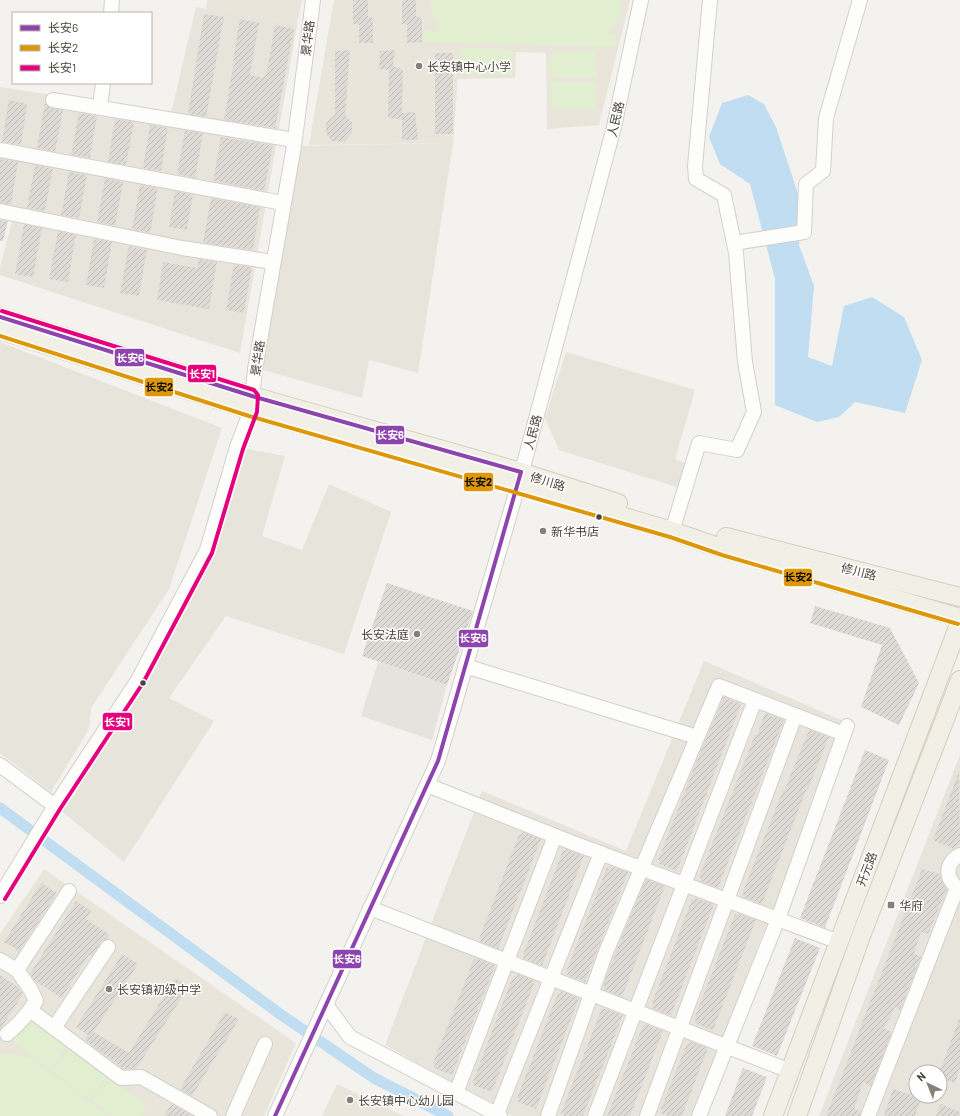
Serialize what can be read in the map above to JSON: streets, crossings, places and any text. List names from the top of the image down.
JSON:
{
  "streets": {
    "main road": ["修川路", "开元路"],
    "street": ["景华路", "人民路"]
  },
  "crossings": [
    ["景华路", "修川路"],
    ["人民路", "修川路"]
  ],
  "places": {
    "other": [
      "长安镇中心小学",
      "新华书店",
      "长安法庭",
      "长安镇初级中学",
      "长安镇中心幼儿园"
    ],
    "transit": ["华府"]
  },
  "lines": ["transit line 长安1", "transit line 长安6", "transit line 长安2"],
  "legend": ["长安6", "长安2", "长安1"],
  "north": "top left"
}
